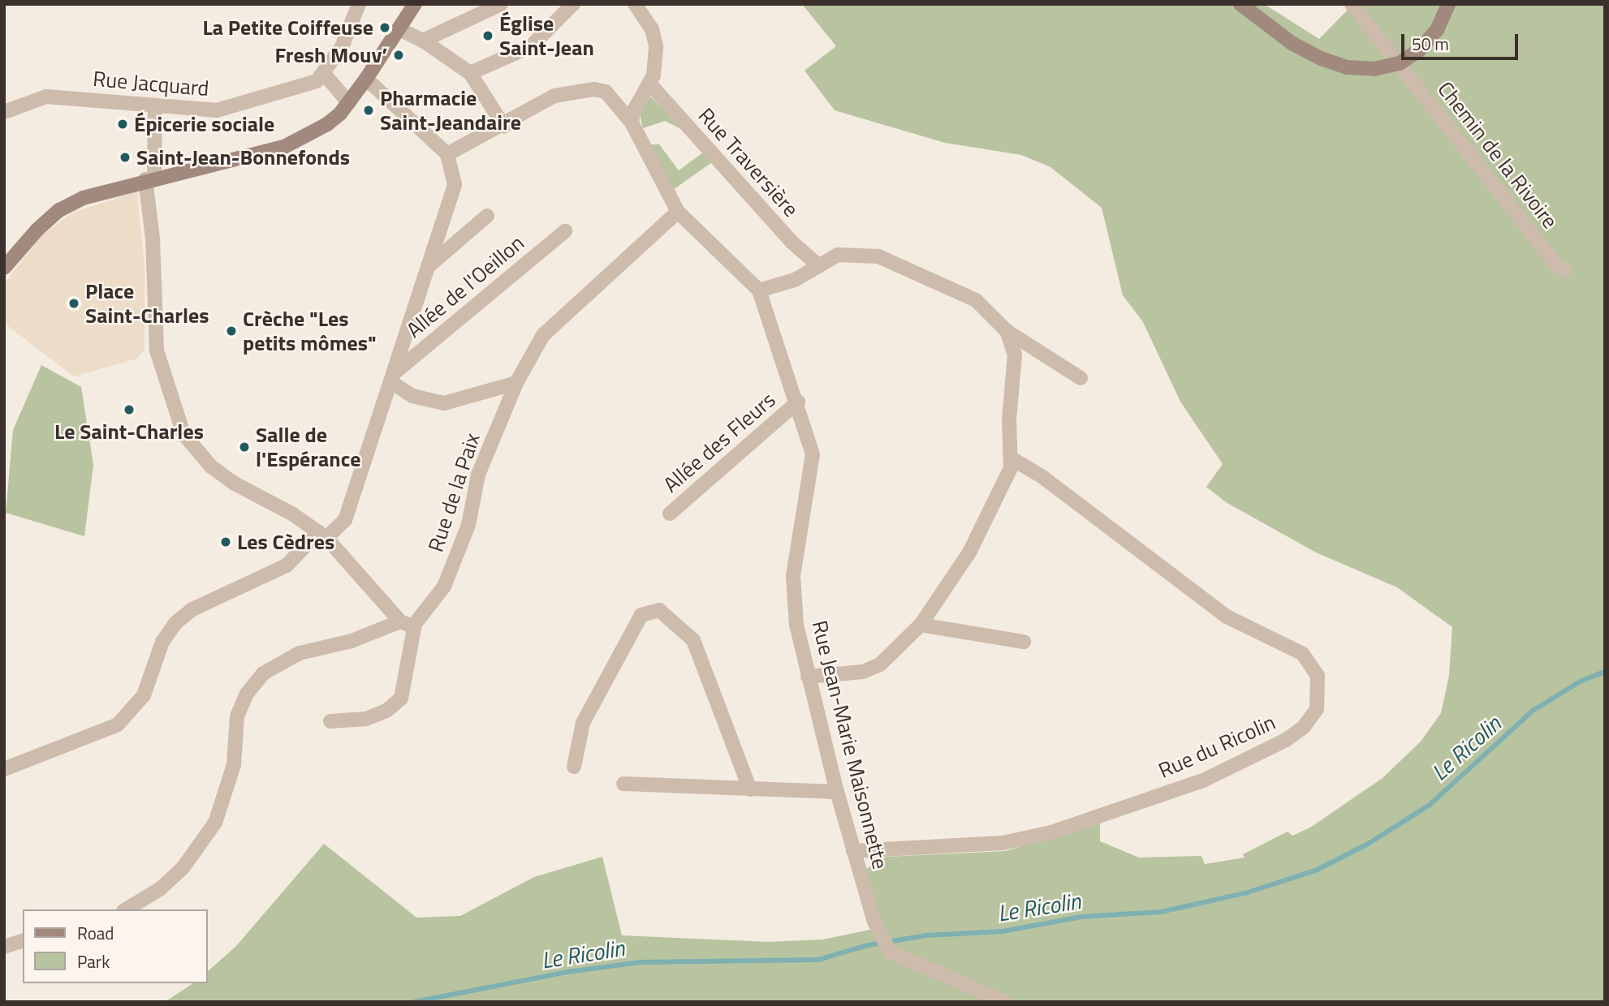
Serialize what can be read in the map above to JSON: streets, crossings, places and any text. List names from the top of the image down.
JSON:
{
  "streets": {
    "street": [
      "Rue Jacquard",
      "Chemin de la Rivoire",
      "Rue Traversière",
      "Allée de l'Oeillon",
      "Allée des Fleurs",
      "Rue de la Paix",
      "Rue Jean-Marie Maisonnette",
      "Rue du Ricolin"
    ]
  },
  "crossings": [
    ["Allée des Fleurs", "Rue Jean-Marie Maisonnette"],
    ["Rue de la Paix", "Rue Jean-Marie Maisonnette"],
    ["Rue Jean-Marie Maisonnette", "Rue du Ricolin"]
  ],
  "water": ["Le Ricolin"],
  "places": [
    "La Petite Coiffeuse",
    "Église Saint-Jean",
    "Fresh Mouv’",
    "Pharmacie Saint-Jeandaire",
    "Épicerie sociale",
    "Saint-Jean-Bonnefonds",
    "Place Saint-Charles",
    "Crèche \"Les petits mômes\"",
    "Le Saint-Charles",
    "Salle de l'Espérance",
    "Les Cèdres"
  ],
  "legend": ["Road", "Park"],
  "scale_bar": "50 m"
}
